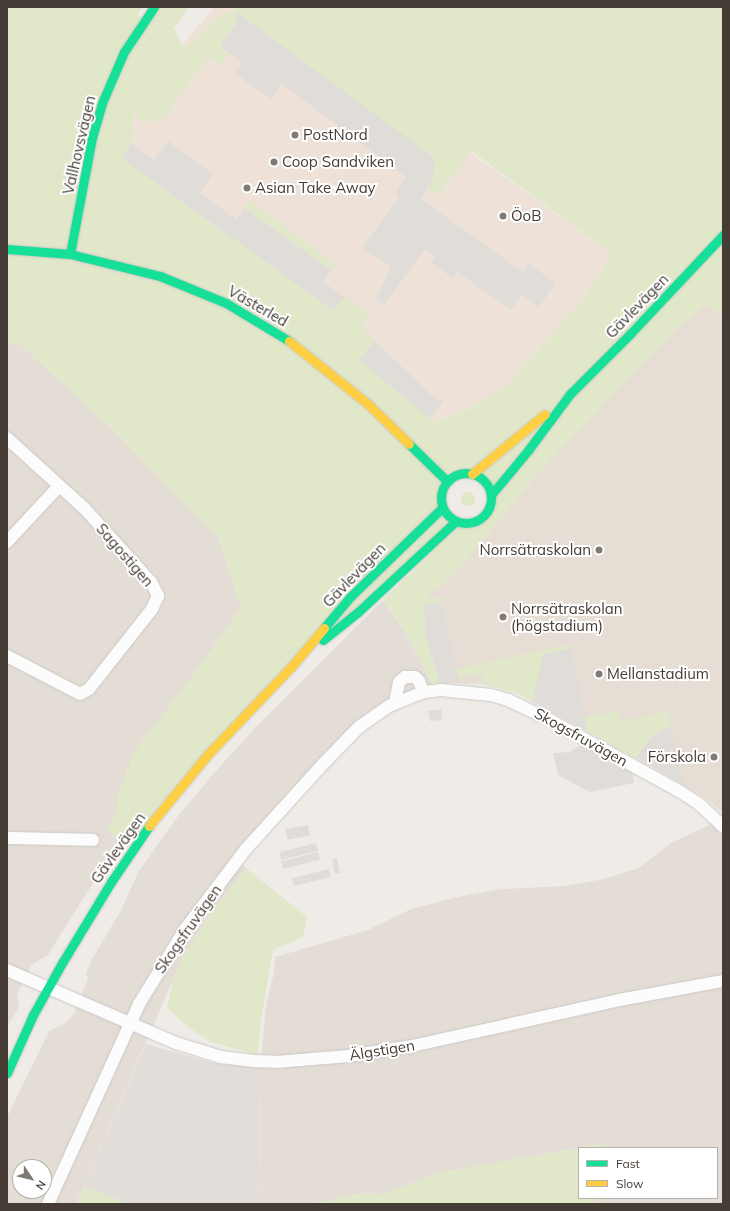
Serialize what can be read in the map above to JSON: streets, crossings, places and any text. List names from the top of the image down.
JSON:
{
  "streets": {
    "main road": ["Vallhovsvägen", "Västerled", "Gävlevägen"],
    "street": ["Sagostigen", "Skogsfruvägen", "Älgstigen"]
  },
  "crossings": [
    ["Vallhovsvägen", "Västerled"],
    ["Västerled", "Gävlevägen"],
    ["Gävlevägen", "Älgstigen"],
    ["Skogsfruvägen", "Älgstigen"]
  ],
  "places": [
    "PostNord",
    "Coop Sandviken",
    "Asian Take Away",
    "ÖoB",
    "Norrsätraskolan",
    "Norrsätraskolan (högstadium)",
    "Mellanstadium",
    "Förskola"
  ],
  "legend": ["Fast", "Slow"],
  "north": "bottom right"
}
